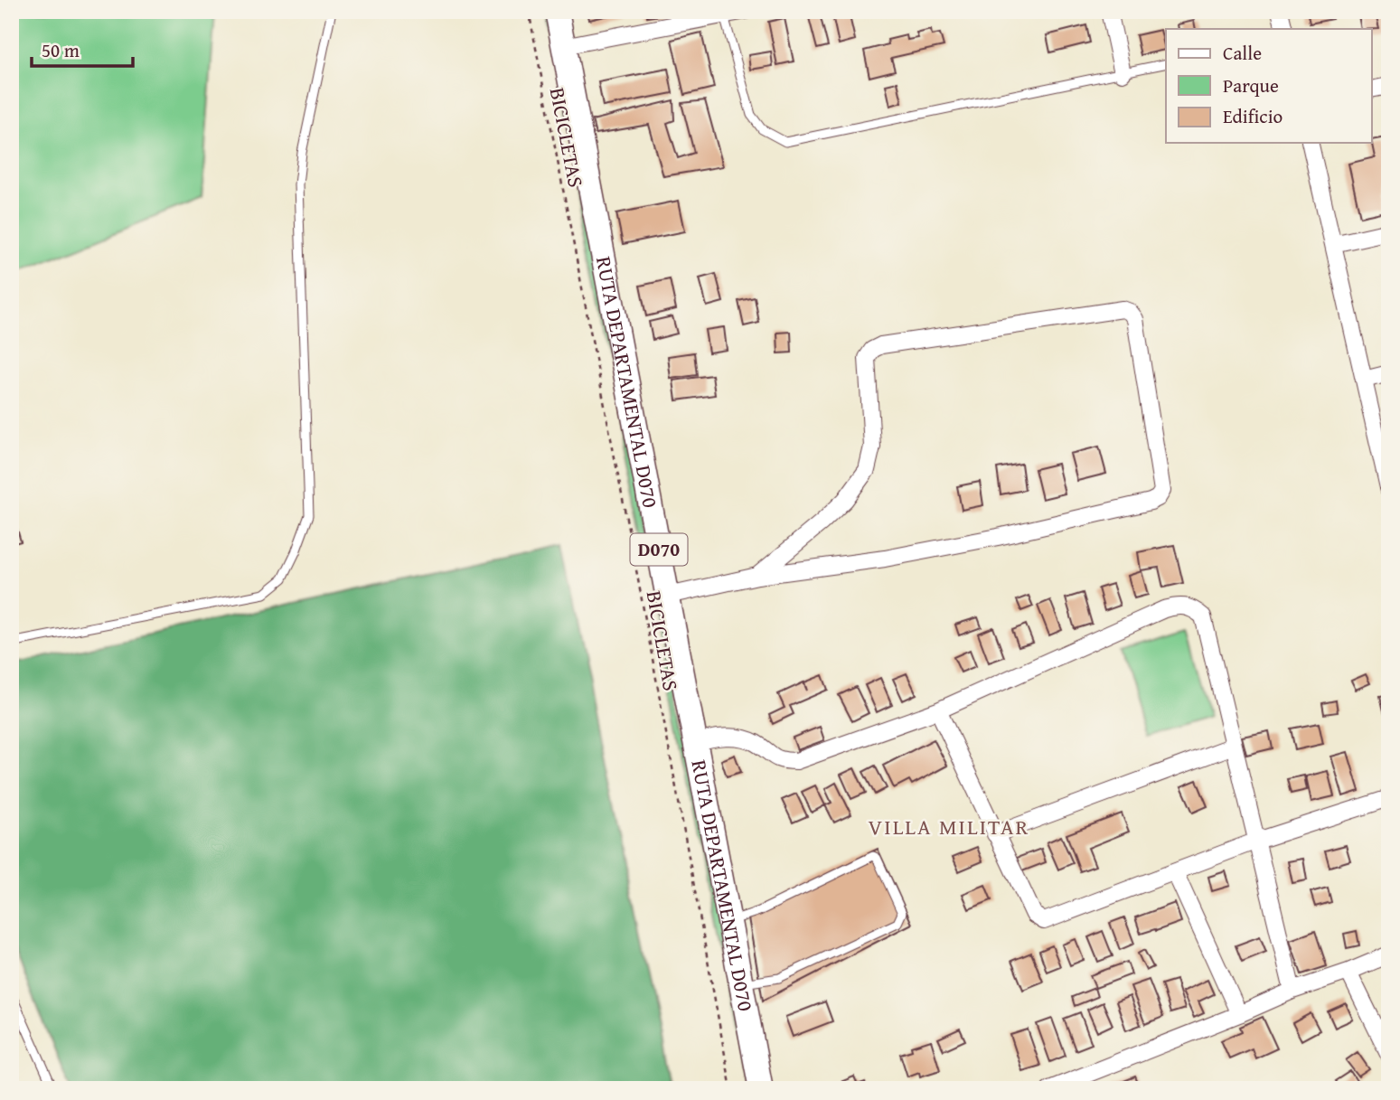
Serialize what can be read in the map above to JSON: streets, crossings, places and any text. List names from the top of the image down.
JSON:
{
  "streets": {
    "main road": ["RUTA DEPARTAMENTAL D070", "D070"],
    "path": ["BICICLETAS"]
  },
  "districts": ["VILLA MILITAR"],
  "legend": ["Calle", "Parque", "Edificio"],
  "scale_bar": "50 m"
}
